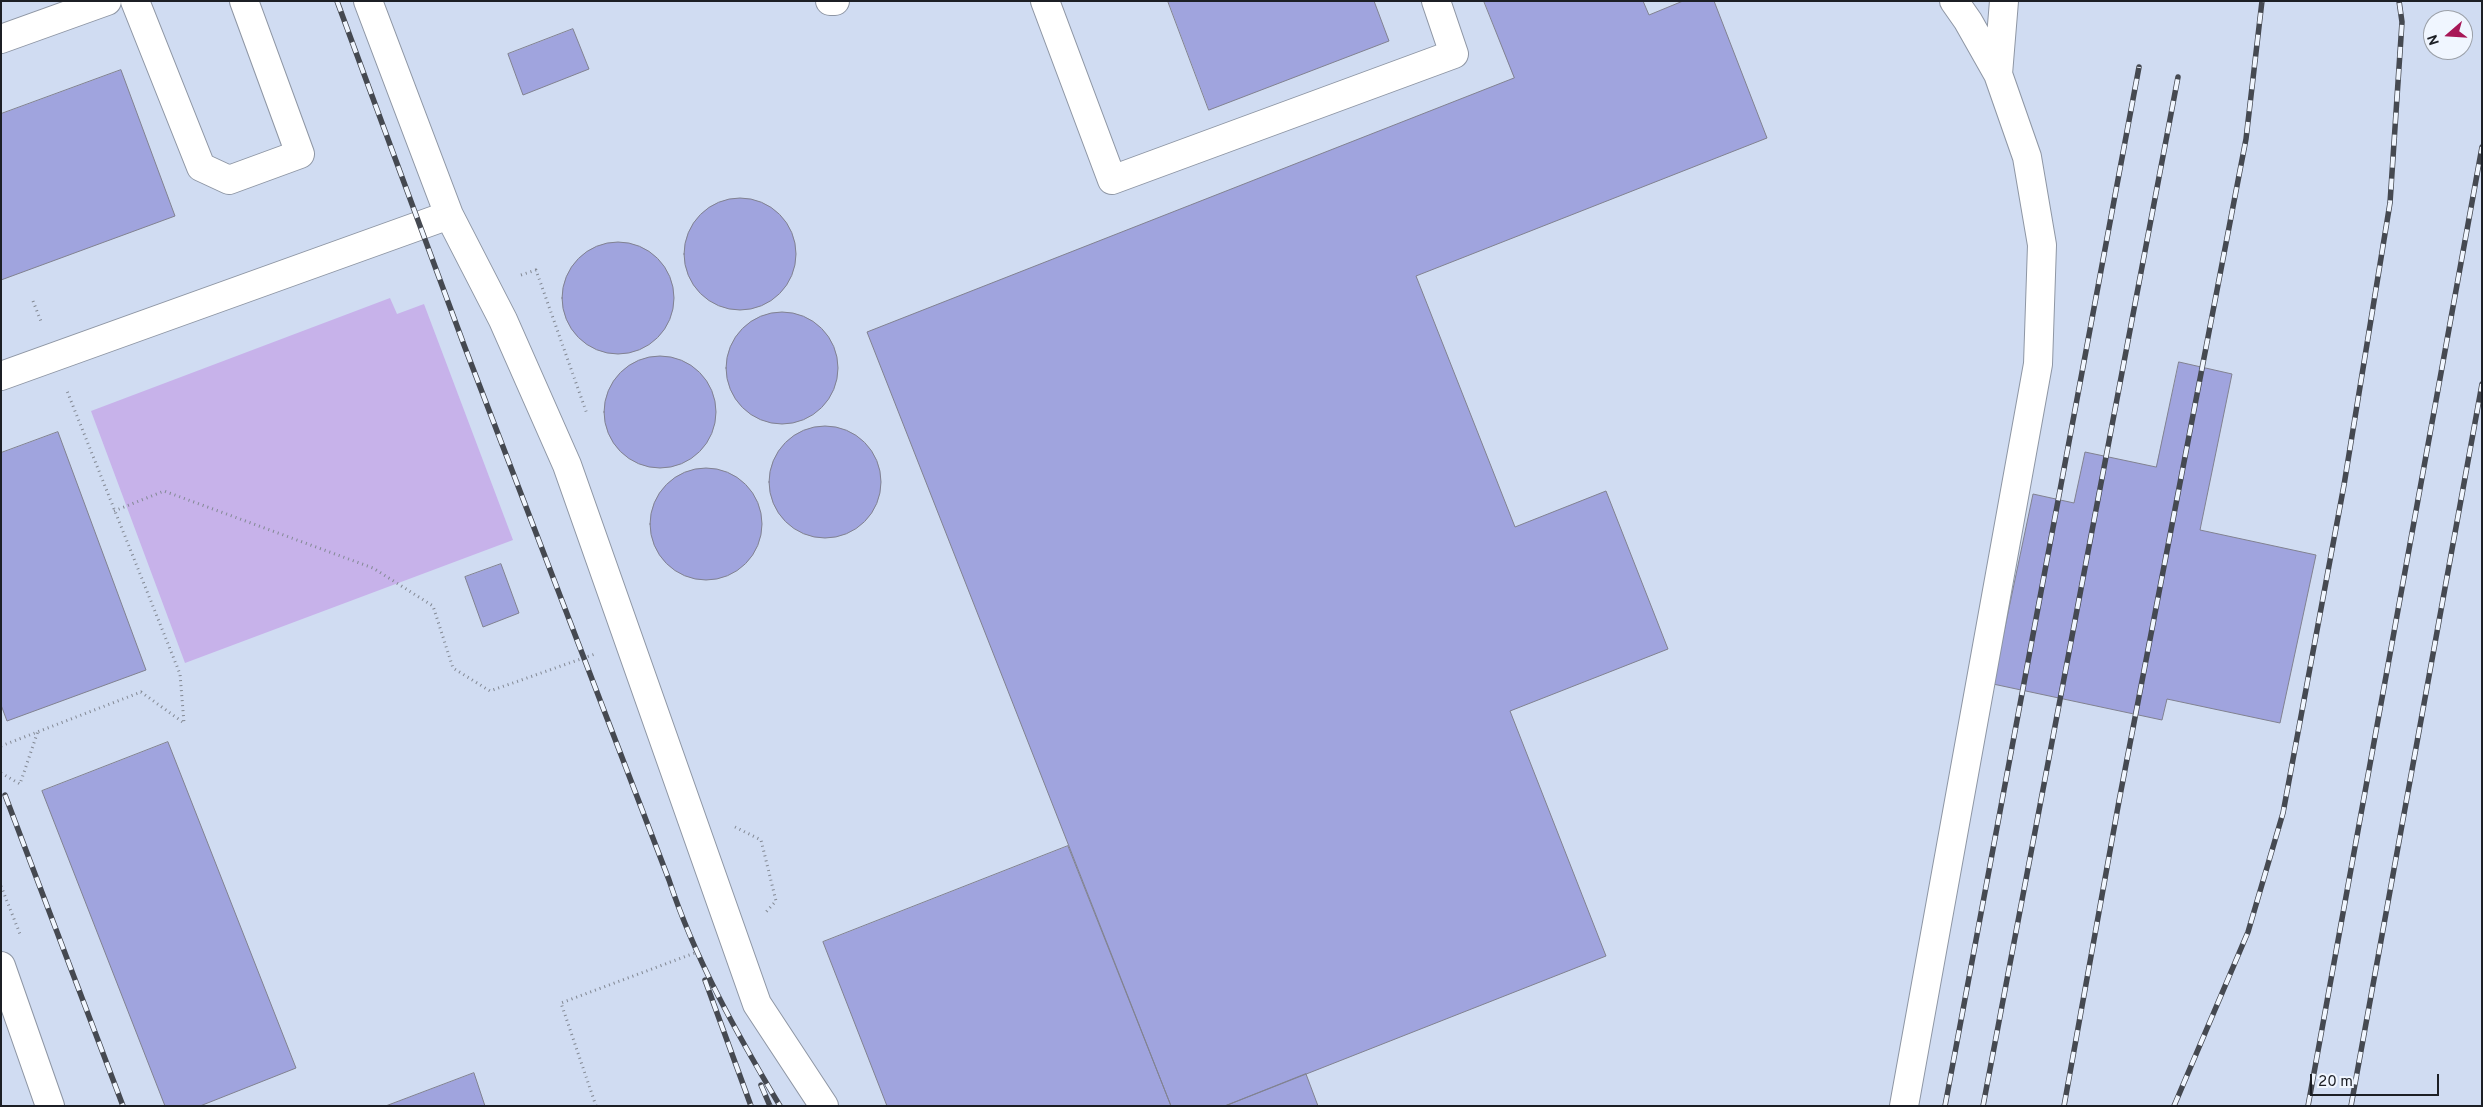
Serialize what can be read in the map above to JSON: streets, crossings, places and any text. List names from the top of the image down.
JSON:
{
  "scale_bar": "20 m",
  "north": "left"
}
